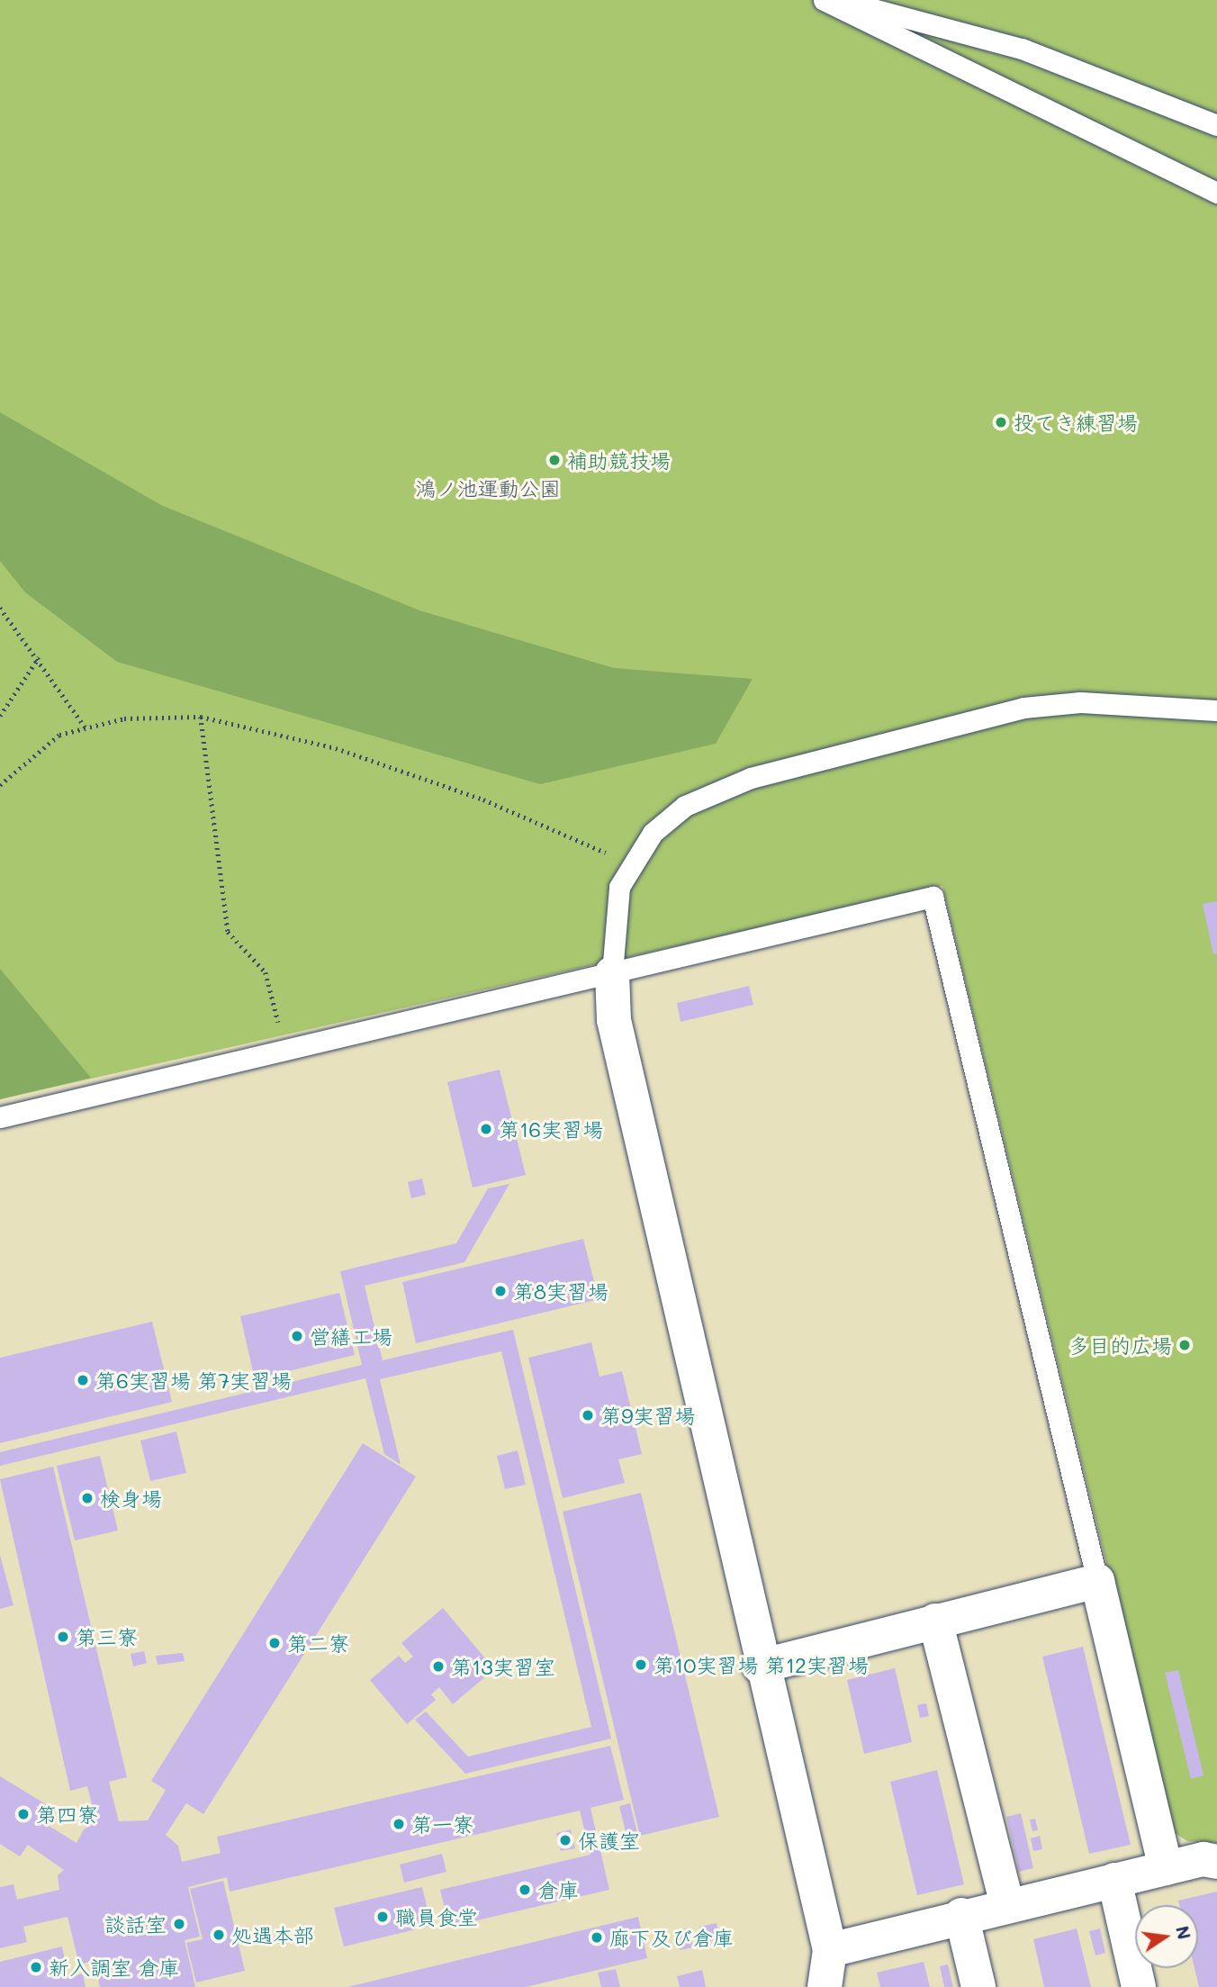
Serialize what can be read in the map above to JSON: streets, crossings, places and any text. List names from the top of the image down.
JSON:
{
  "parks": ["鴻ノ池運動公園"],
  "places": [
    "投てき練習場",
    "補助競技場",
    "第16実習場",
    "第8実習場",
    "営繕工場",
    "多目的広場",
    "第6実習場 第7実習場",
    "第9実習場",
    "検身場",
    "第三寮",
    "第二寮",
    "第10実習場 第12実習場",
    "第13実習室",
    "第四寮",
    "第一寮",
    "保護室",
    "倉庫",
    "職員食堂",
    "談話室",
    "処遇本部",
    "廊下及び倉庫",
    "新入調室 倉庫"
  ],
  "north": "right"
}
